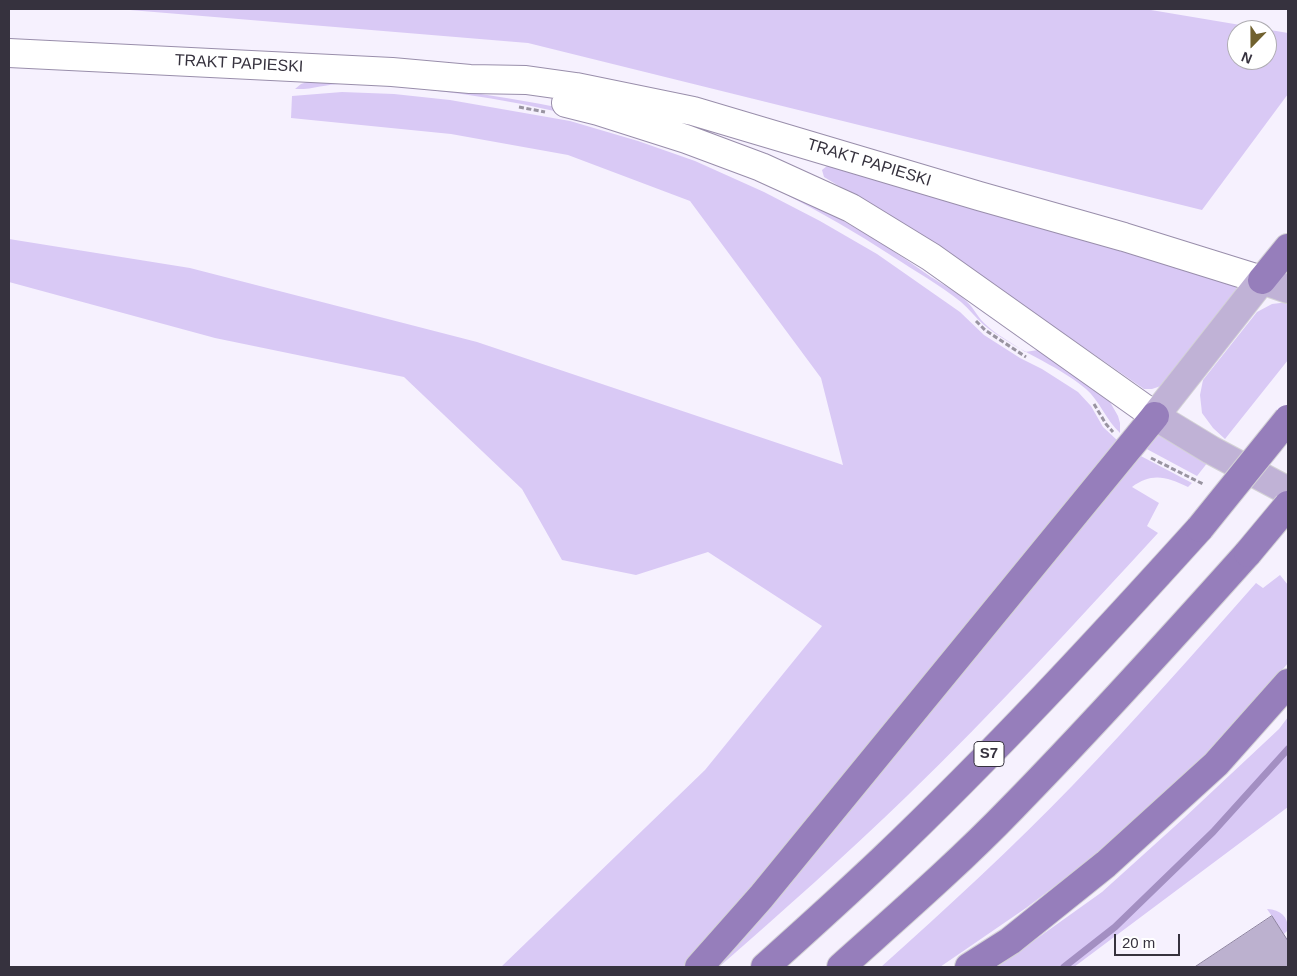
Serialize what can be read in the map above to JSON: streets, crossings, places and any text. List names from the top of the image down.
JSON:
{
  "streets": {
    "highway": ["S7"],
    "street": ["TRAKT PAPIESKI"]
  },
  "scale_bar": "20 m",
  "north": "bottom"
}
